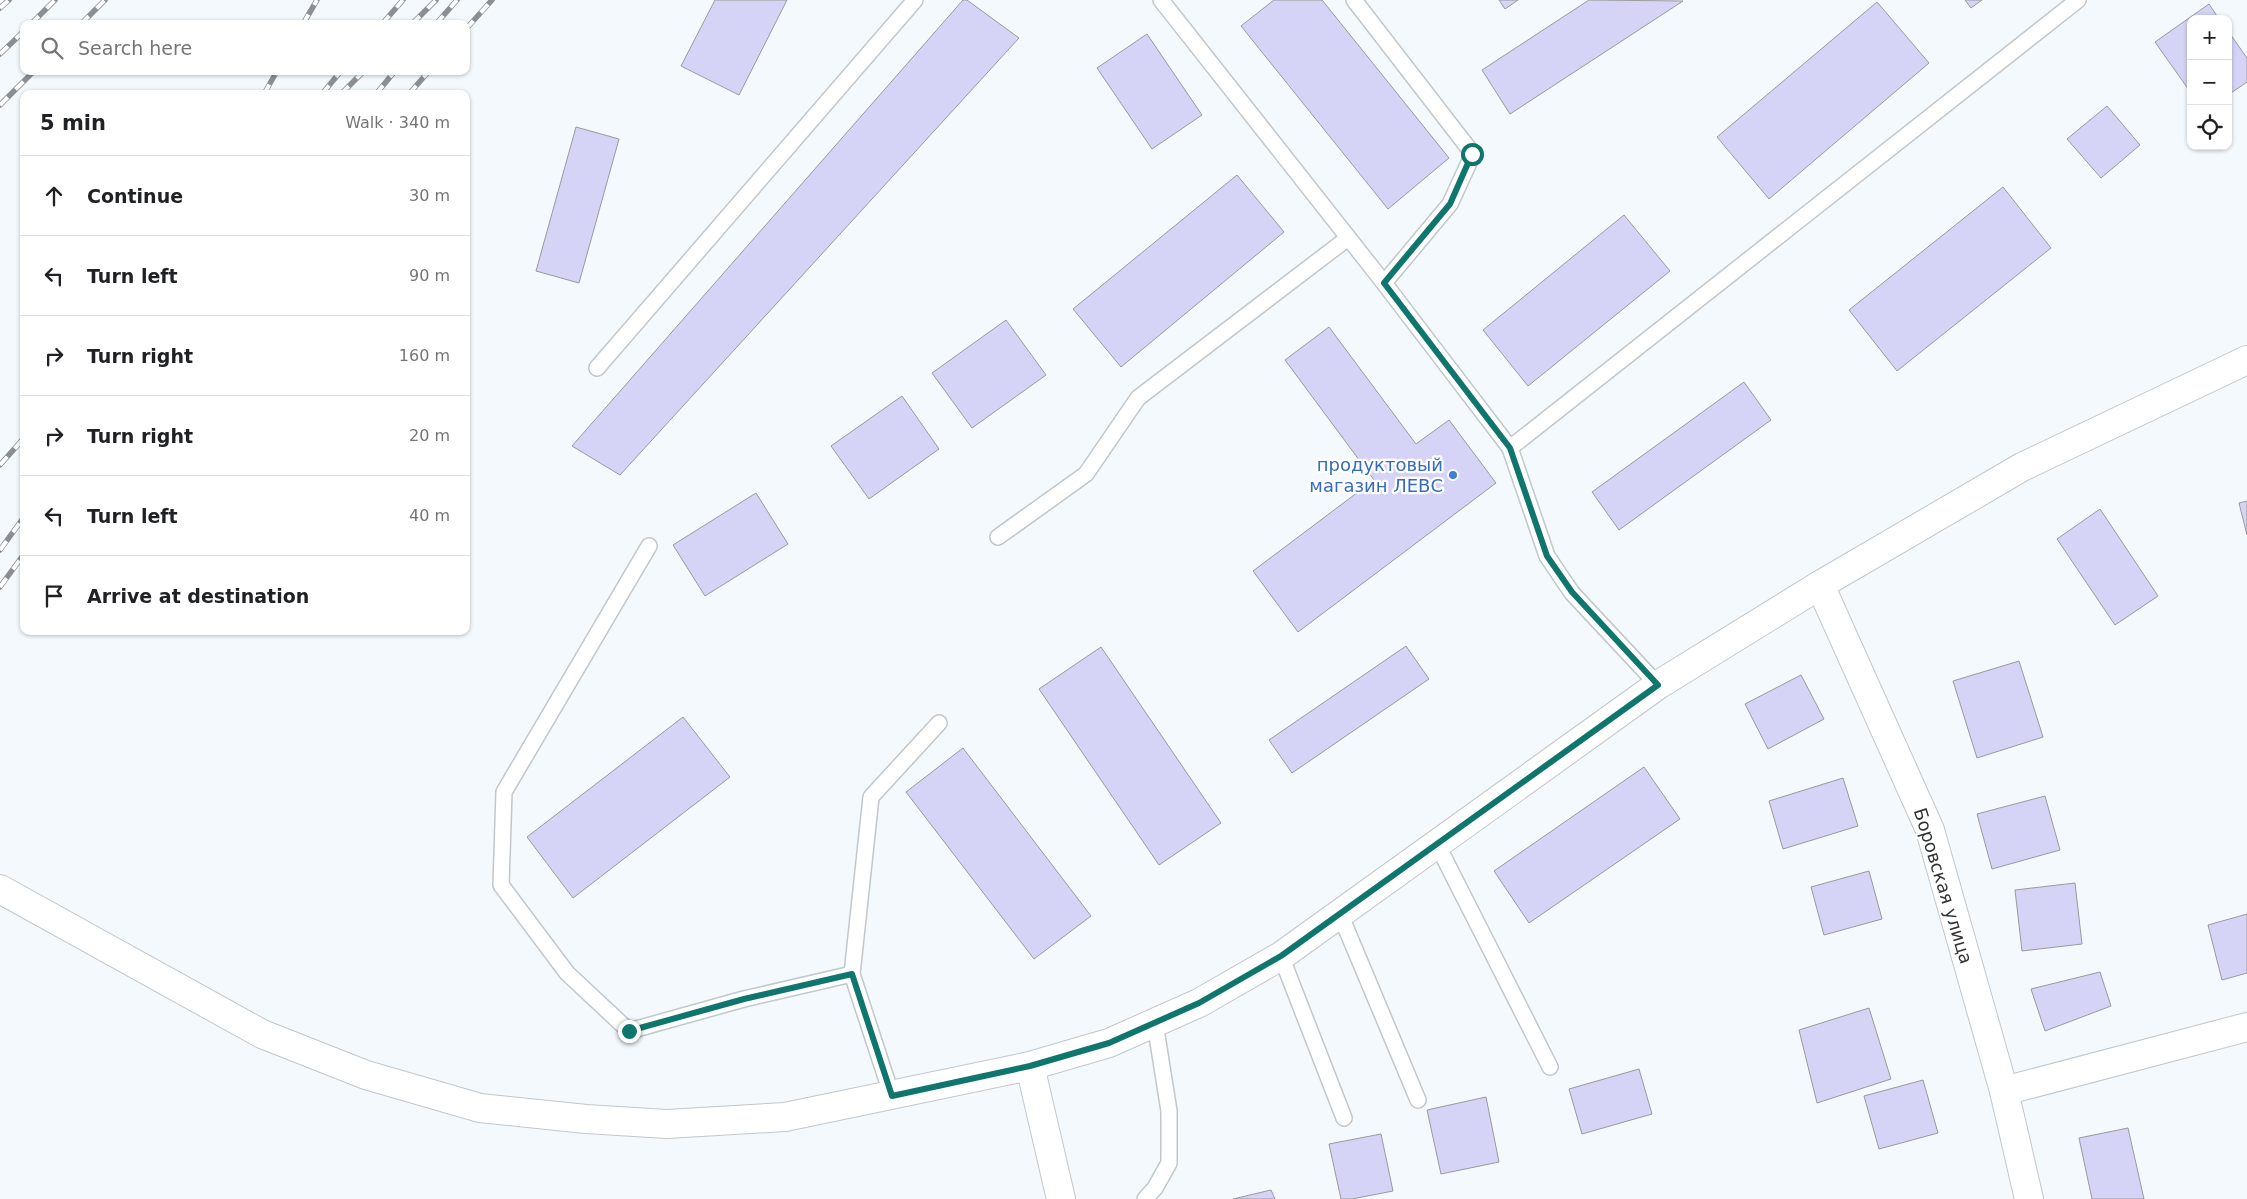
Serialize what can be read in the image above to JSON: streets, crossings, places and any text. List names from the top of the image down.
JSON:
{
  "streets": {
    "main road": ["Боровская улица"]
  },
  "places": ["продуктовый магазин ЛЕВС"],
  "page": {
    "map_buttons": ["+", "−"],
    "search": "Search here",
    "heading": ["5 min", "Walk · 340 m"],
    "list": [
      ["Continue", "30 m"],
      ["Turn left", "90 m"],
      ["Turn right", "160 m"],
      ["Turn right", "20 m"],
      ["Turn left", "40 m"],
      "Arrive at destination"
    ]
  }
}
